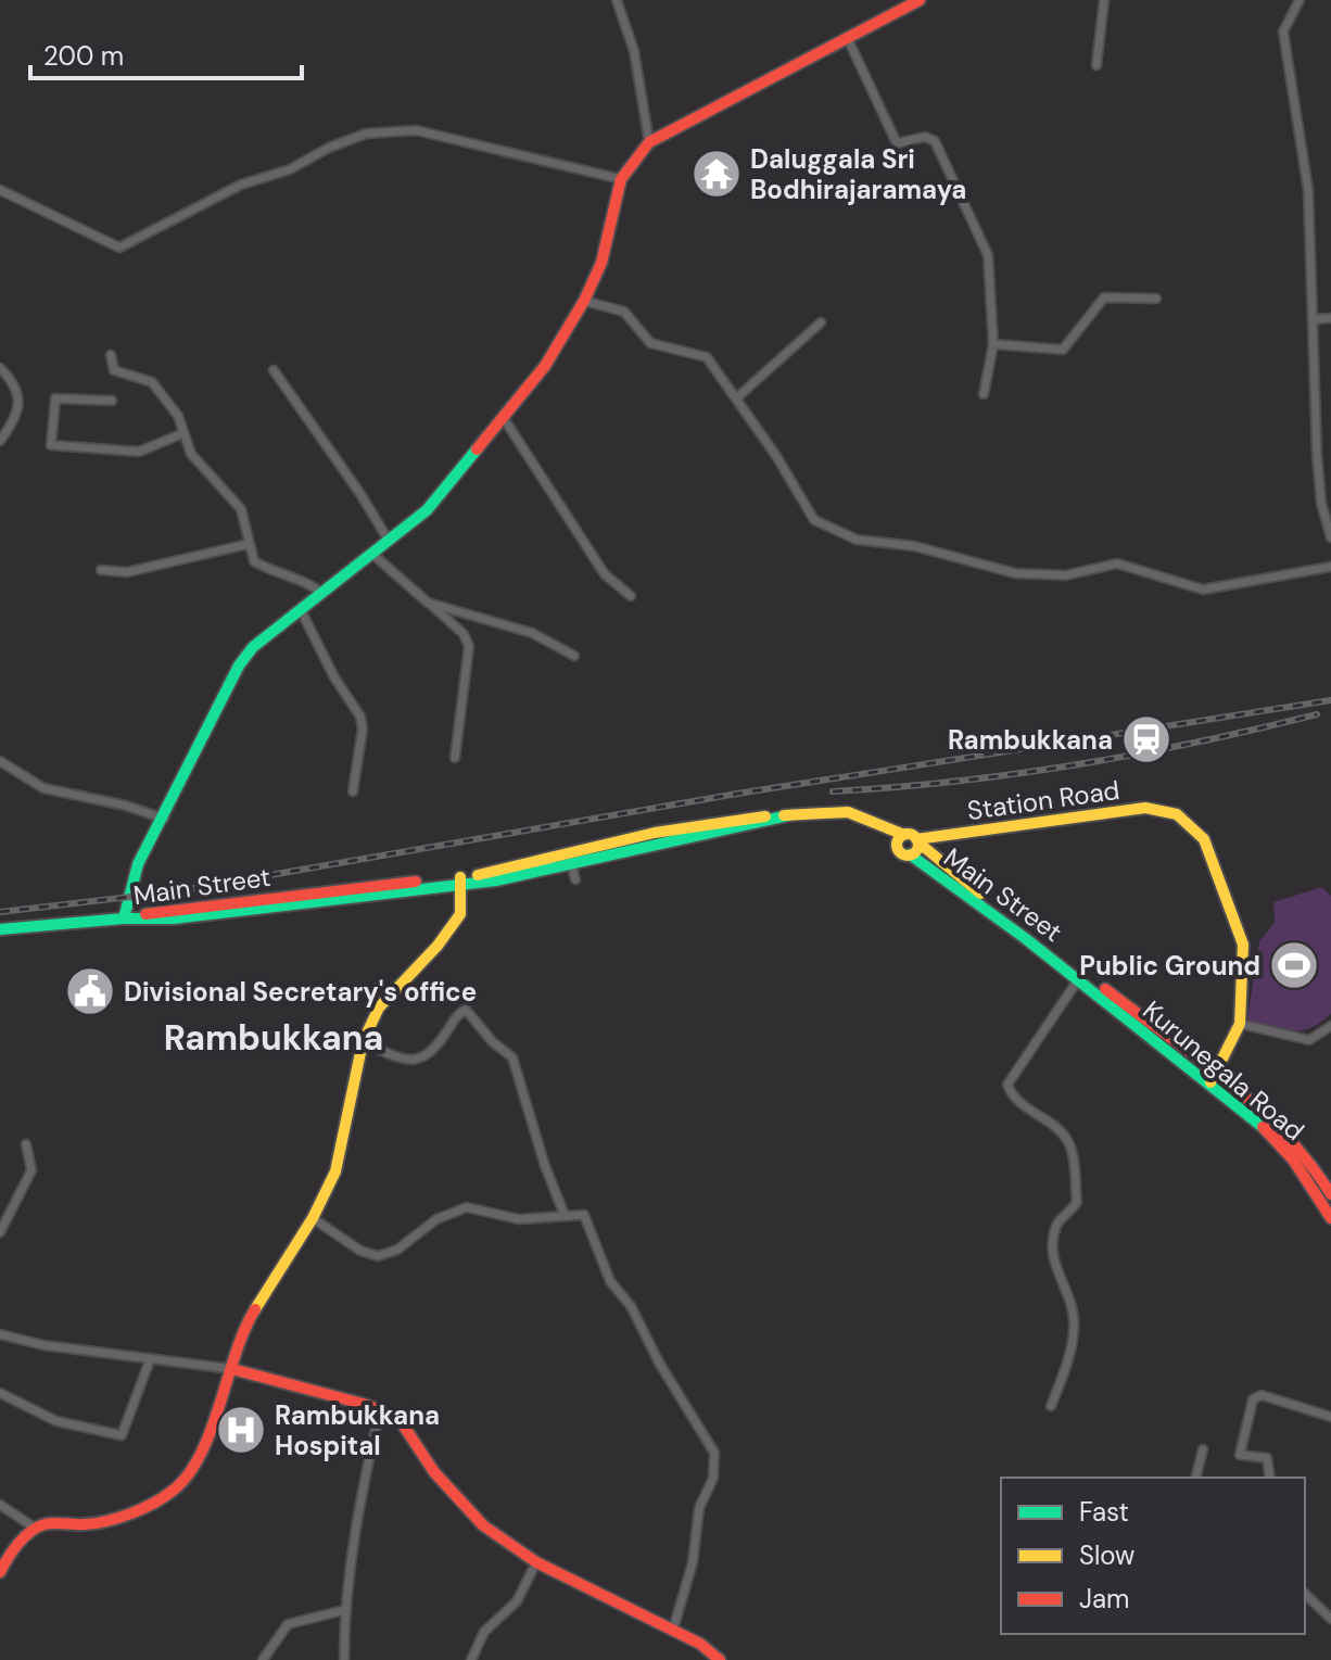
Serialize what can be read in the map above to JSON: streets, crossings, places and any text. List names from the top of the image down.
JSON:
{
  "streets": {
    "main road": ["Station Road", "Main Street", "Kurunegala Road"]
  },
  "crossings": [
    ["Station Road", "Main Street"],
    ["Main Street", "Kurunegala Road"]
  ],
  "districts": ["Rambukkana"],
  "places": {
    "temple": ["Daluggala Sri Bodhirajaramaya"],
    "station": ["Rambukkana"],
    "sports": ["Public Ground"],
    "public building": ["Divisional Secretary's office"],
    "hospital": ["Rambukkana Hospital"]
  },
  "legend": ["Fast", "Slow", "Jam"],
  "scale_bar": "200 m"
}
